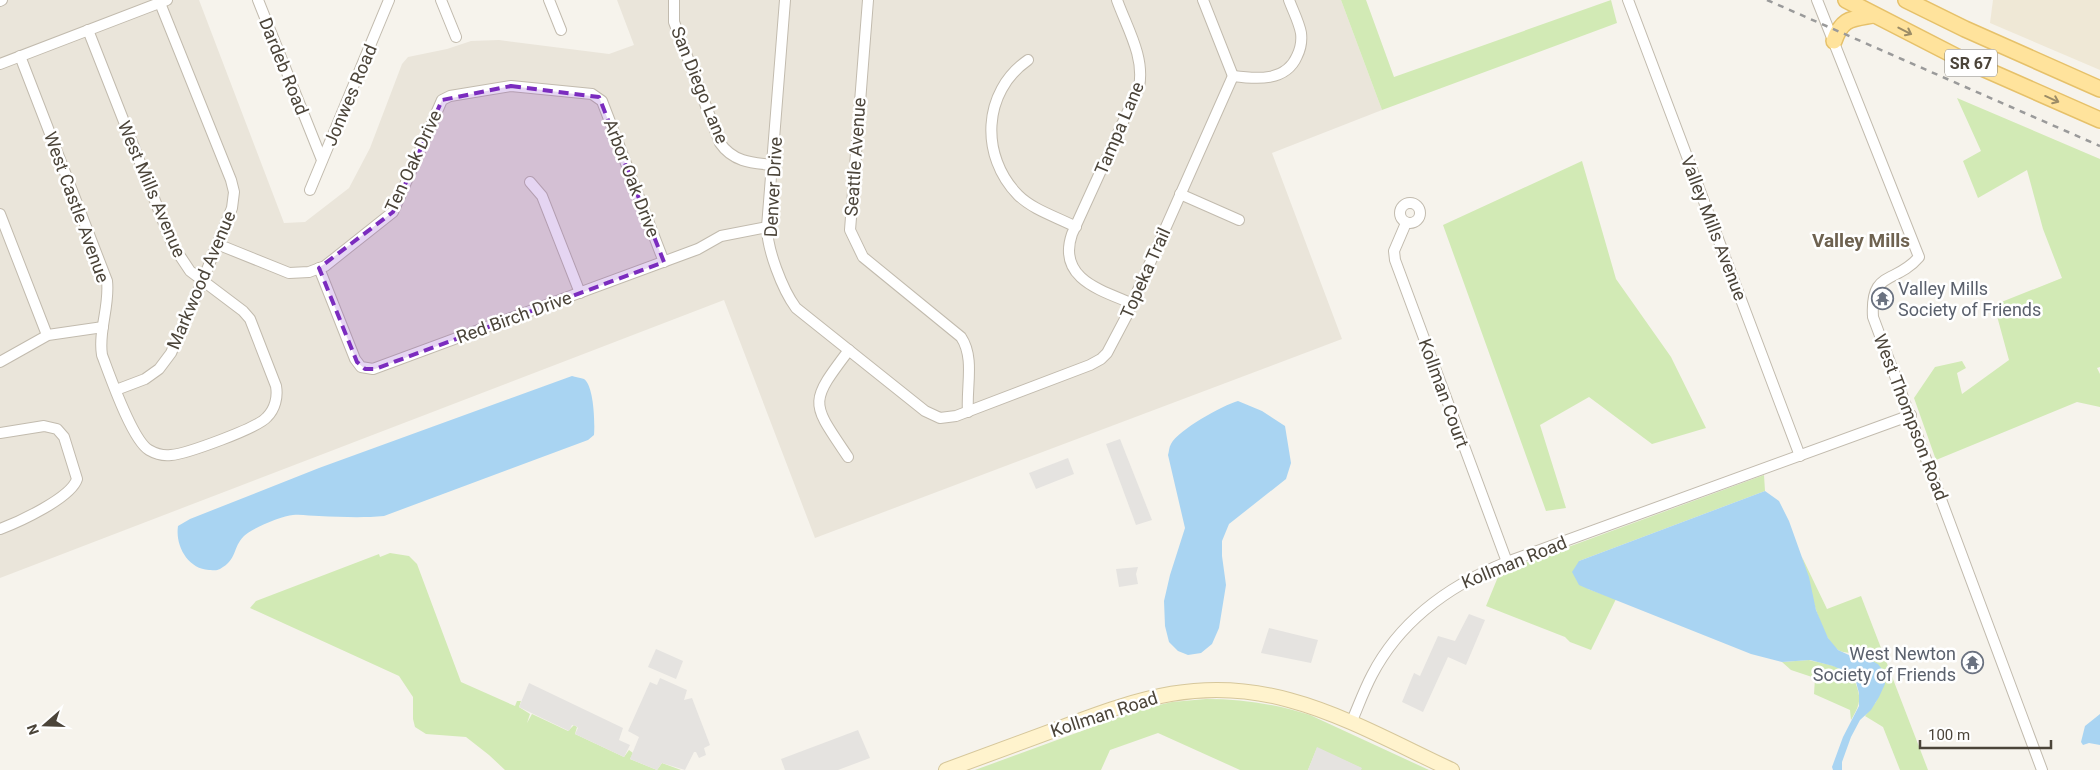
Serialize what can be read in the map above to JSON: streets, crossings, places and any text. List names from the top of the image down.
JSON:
{
  "streets": {
    "main road": ["SR 67"],
    "street": [
      "Dardeb Road",
      "San Diego Lane",
      "Jonwes Road",
      "Tampa Lane",
      "Seattle Avenue",
      "Ten Oak Drive",
      "Arbor Oak Drive",
      "Denver Drive",
      "West Mills Avenue",
      "West Castle Avenue",
      "Valley Mills Avenue",
      "Topeka Trail",
      "Markwood Avenue",
      "Red Birch Drive",
      "Kollman Court",
      "West Thompson Road",
      "Kollman Road"
    ]
  },
  "crossings": [
    ["Dardeb Road", "Jonwes Road"],
    ["San Diego Lane", "Denver Drive"],
    ["Tampa Lane", "Topeka Trail"],
    ["Seattle Avenue", "Topeka Trail"],
    ["Ten Oak Drive", "Arbor Oak Drive"],
    ["Ten Oak Drive", "Markwood Avenue"],
    ["Ten Oak Drive", "Red Birch Drive"],
    ["Arbor Oak Drive", "Red Birch Drive"],
    ["Denver Drive", "Topeka Trail"],
    ["Denver Drive", "Red Birch Drive"],
    ["West Mills Avenue", "West Castle Avenue"],
    ["West Mills Avenue", "Markwood Avenue"],
    ["West Castle Avenue", "Markwood Avenue"],
    ["Valley Mills Avenue", "Kollman Road"],
    ["Kollman Court", "Kollman Road"],
    ["West Thompson Road", "Kollman Road"]
  ],
  "districts": ["Valley Mills"],
  "places": {
    "temple": ["Valley Mills Society of Friends", "West Newton Society of Friends"]
  },
  "scale_bar": "100 m",
  "north": "left"
}
